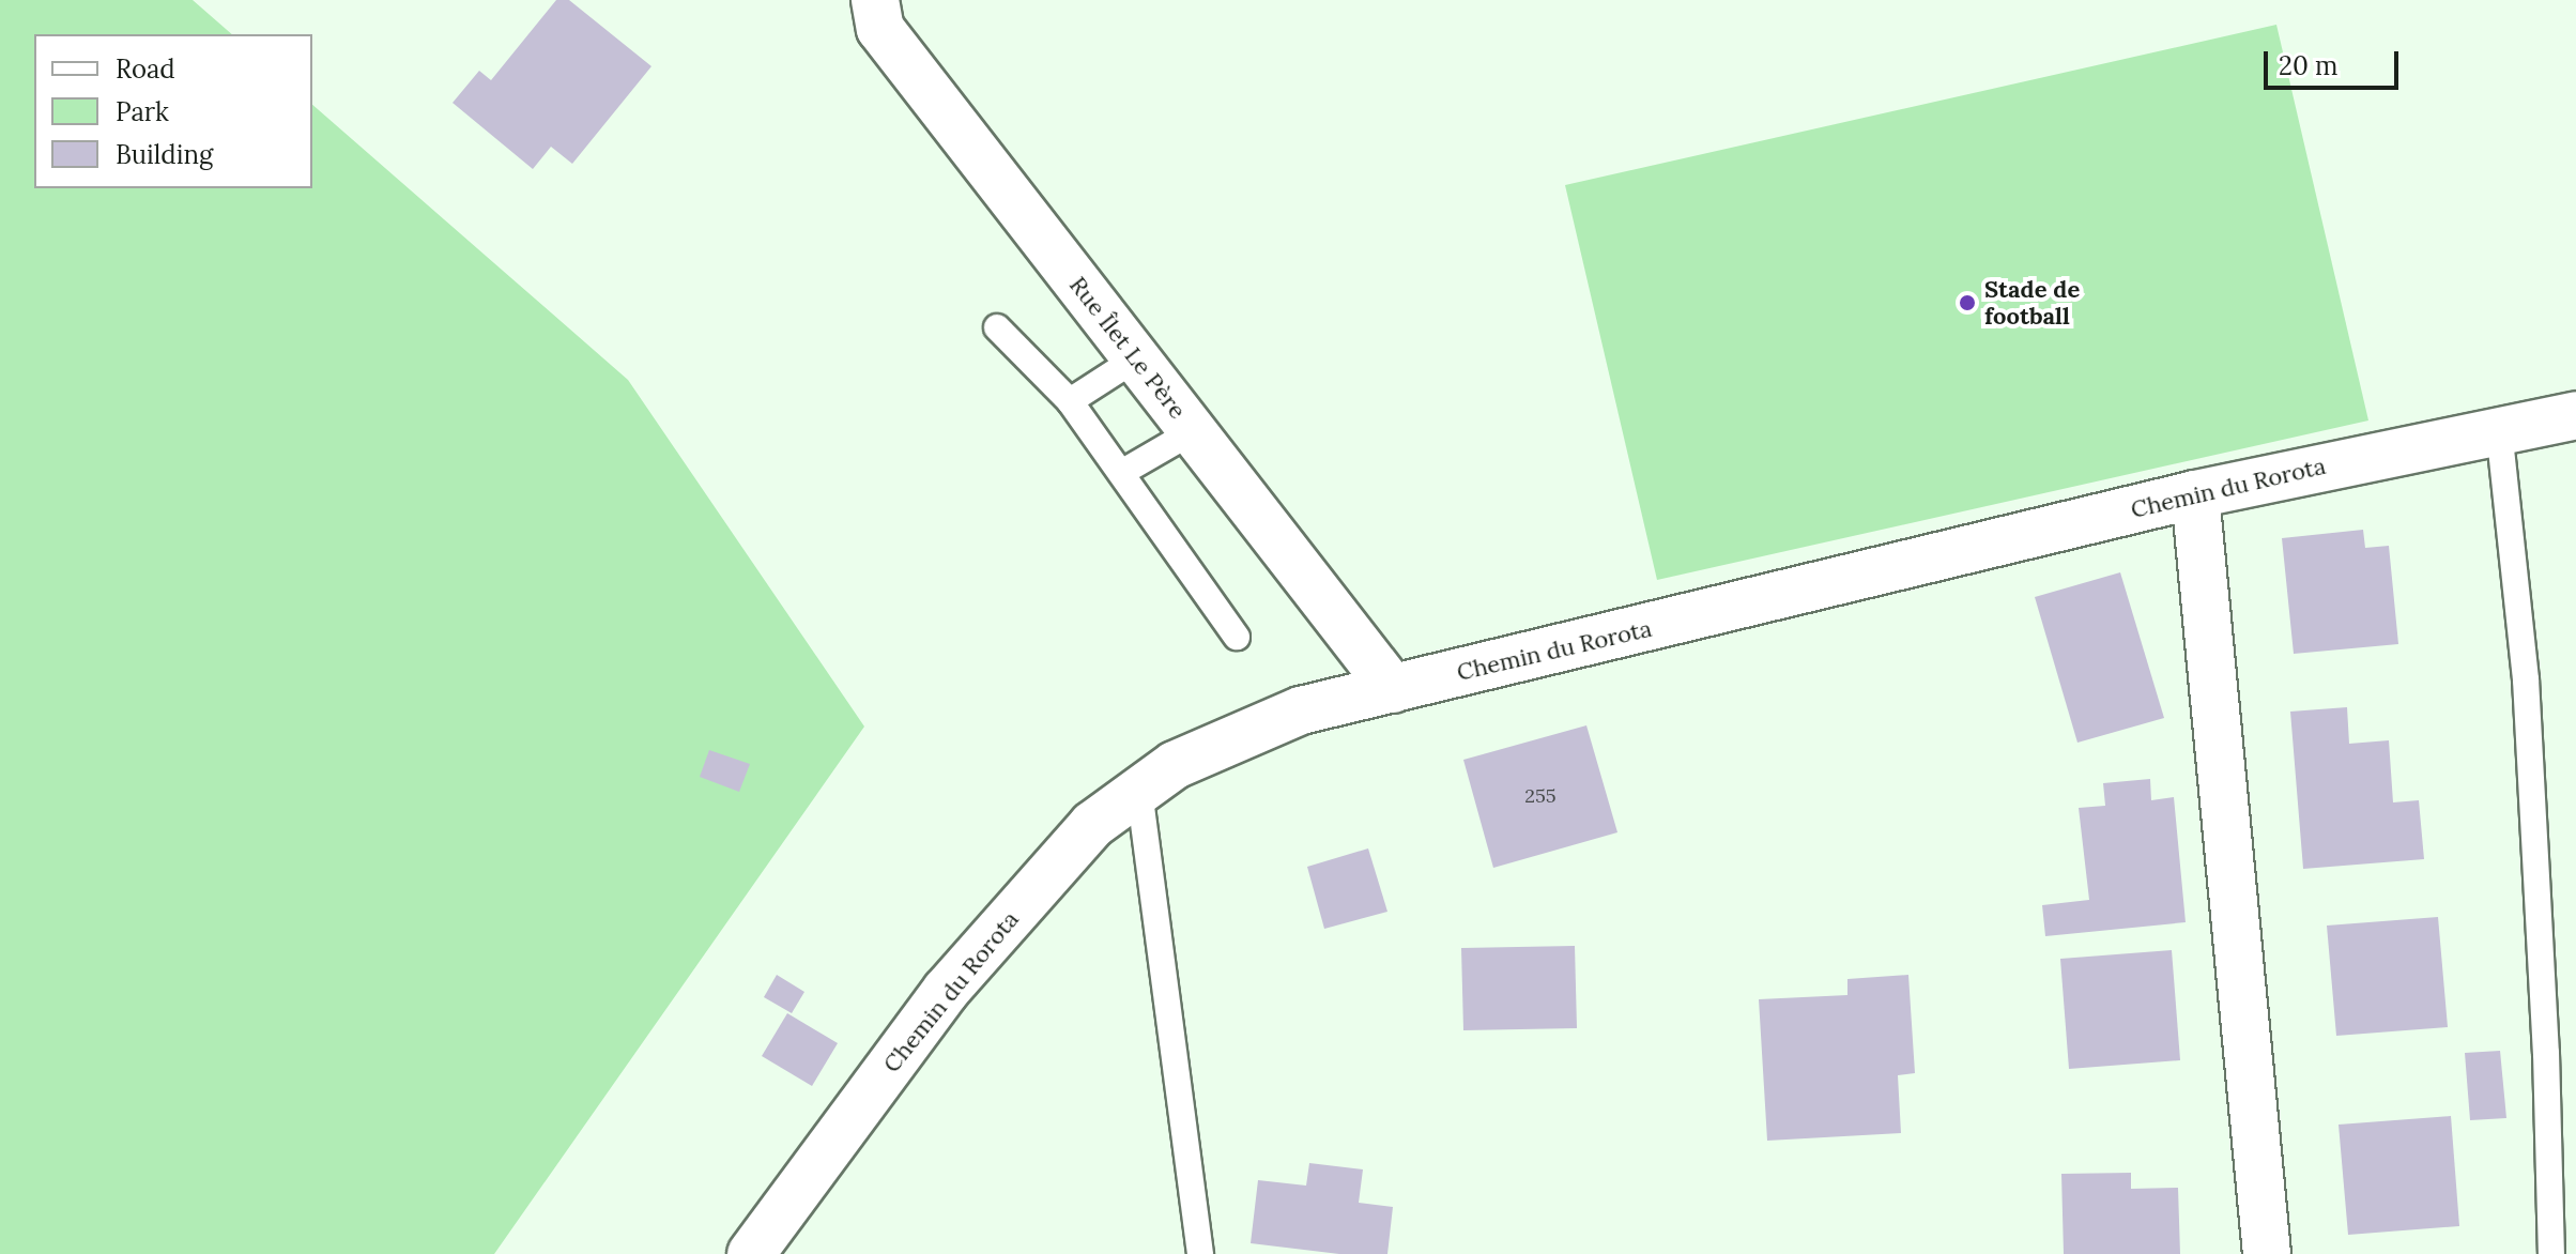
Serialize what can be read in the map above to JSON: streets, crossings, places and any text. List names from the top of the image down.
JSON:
{
  "streets": {
    "street": ["Rue Îlet Le Père", "Chemin du Rorota"]
  },
  "crossings": [
    ["Rue Îlet Le Père", "Chemin du Rorota"]
  ],
  "places": ["Stade de football"],
  "house_numbers": ["255"],
  "legend": ["Road", "Park", "Building"],
  "scale_bar": "20 m"
}
